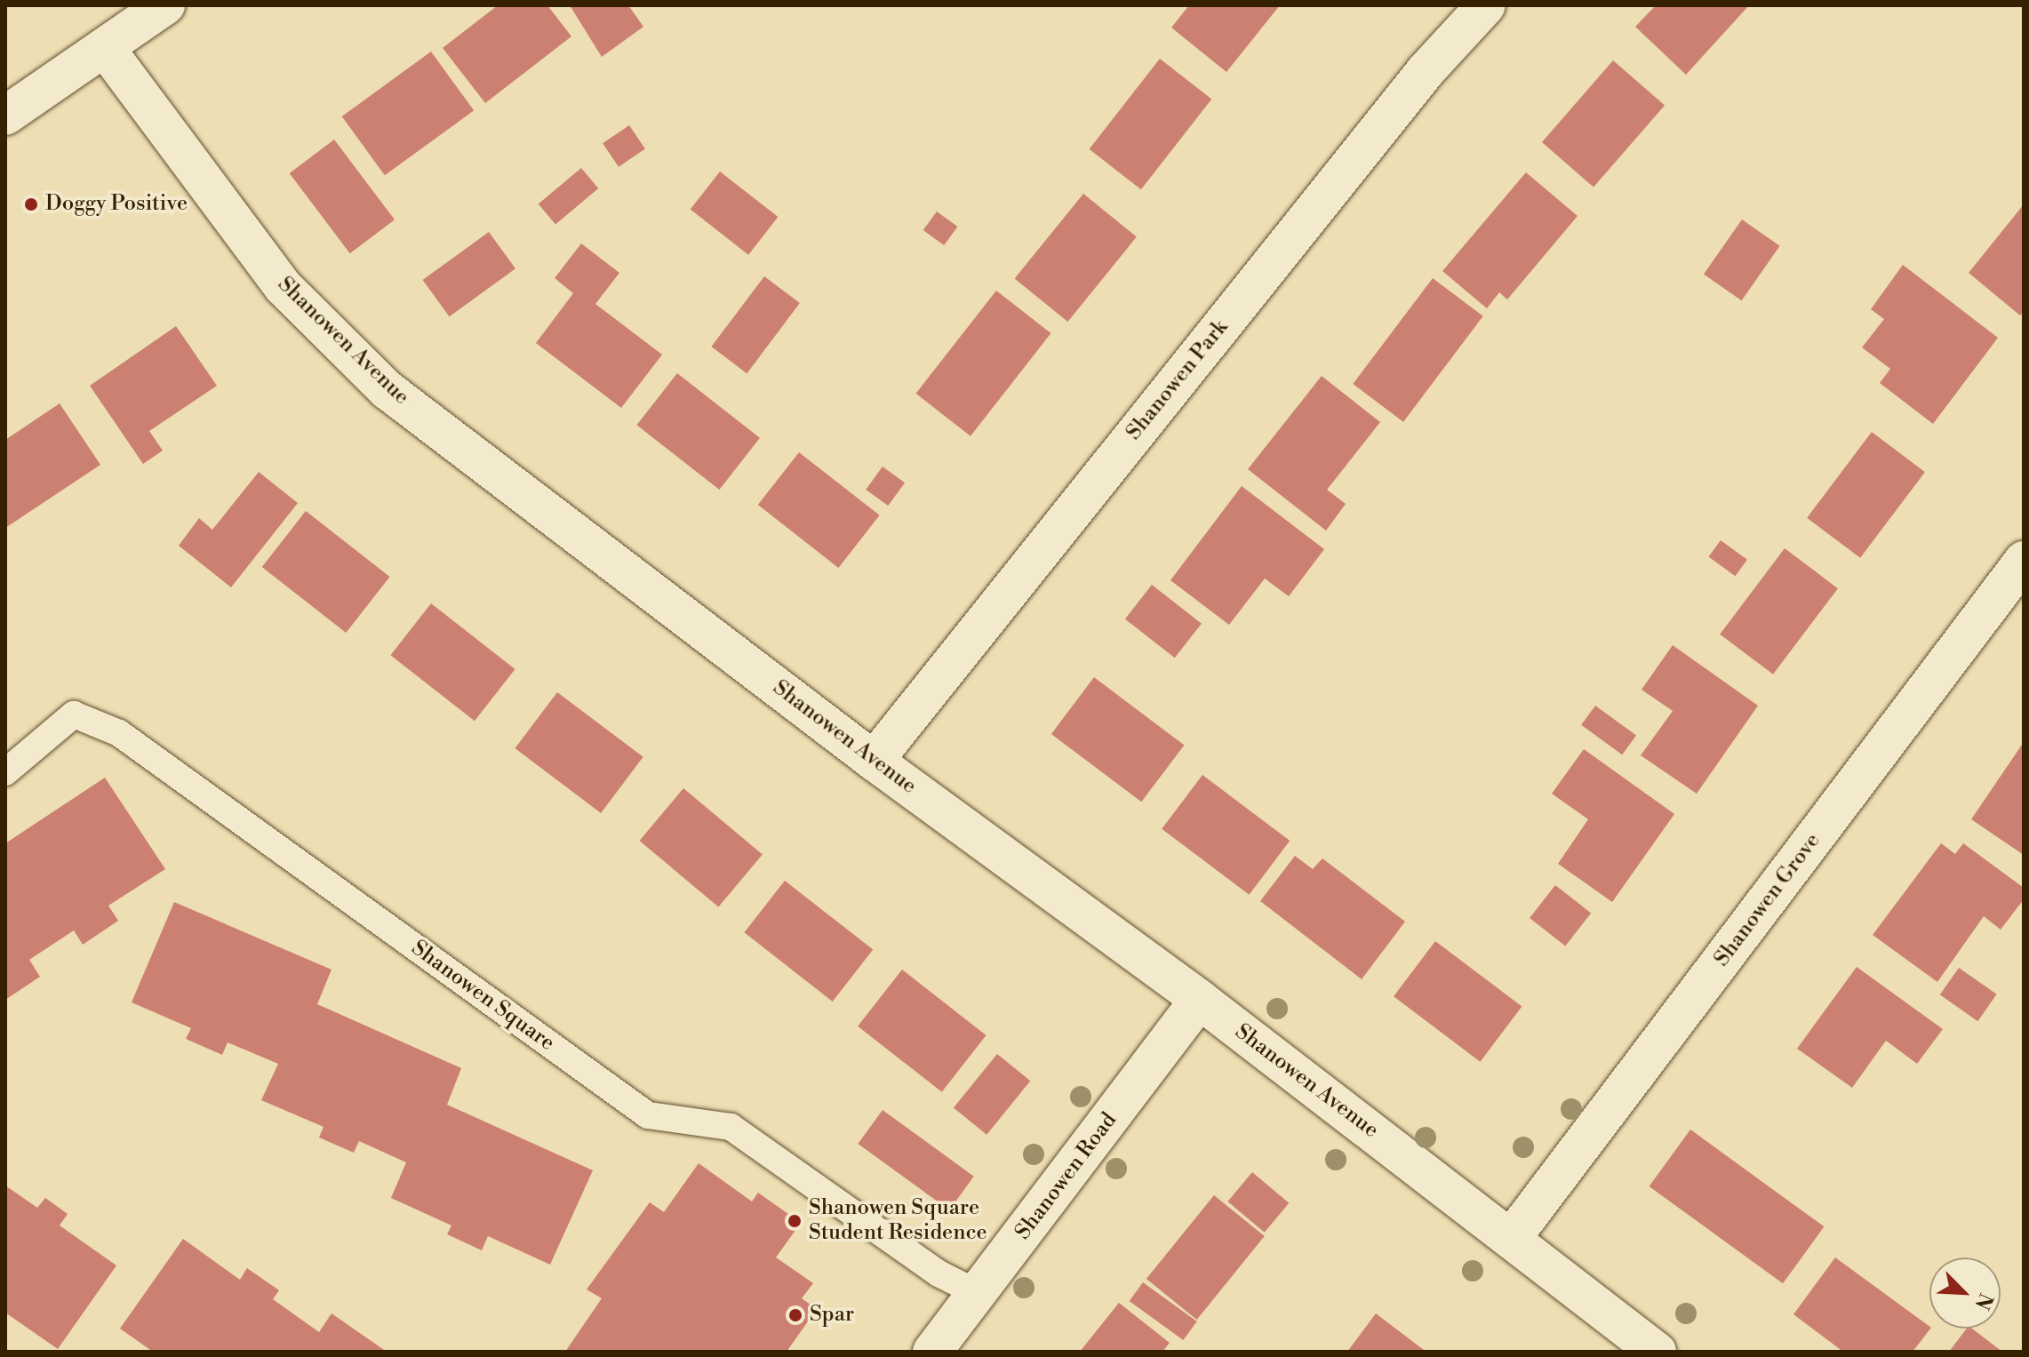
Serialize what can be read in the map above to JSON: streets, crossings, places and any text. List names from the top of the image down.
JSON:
{
  "streets": {
    "street": [
      "Shanowen Avenue",
      "Shanowen Park",
      "Shanowen Grove",
      "Shanowen Road"
    ],
    "lane": ["Shanowen Square"]
  },
  "crossings": [
    ["Shanowen Avenue", "Shanowen Park"],
    ["Shanowen Avenue", "Shanowen Grove"],
    ["Shanowen Avenue", "Shanowen Road"],
    ["Shanowen Square", "Shanowen Road"]
  ],
  "places": ["Doggy Positive", "Shanowen Square Student Residence", "Spar"],
  "north": "bottom right"
}
